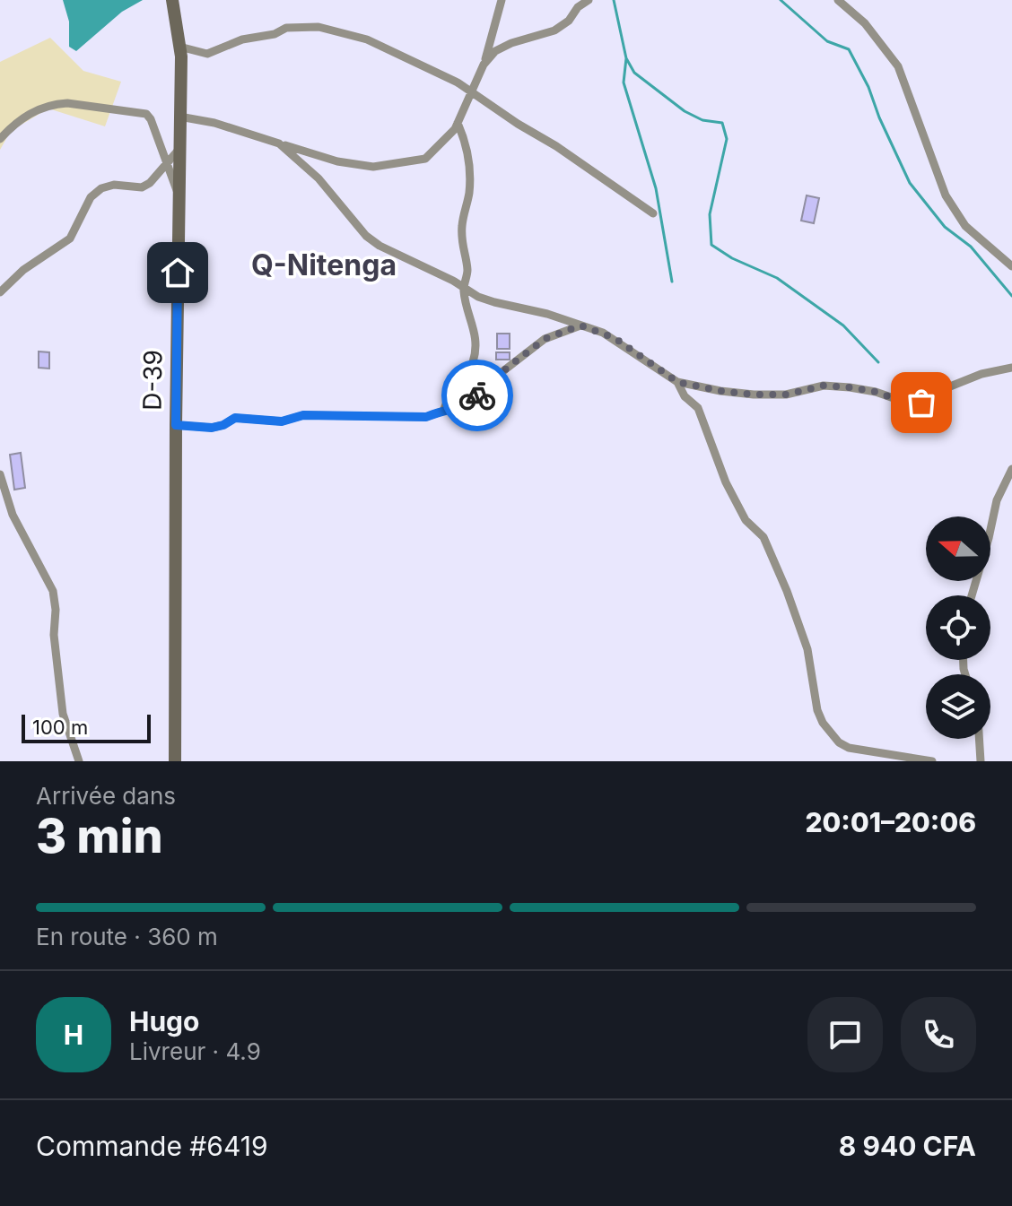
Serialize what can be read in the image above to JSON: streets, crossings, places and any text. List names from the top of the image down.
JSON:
{
  "streets": {
    "main road": ["D-39"]
  },
  "districts": ["Q-Nitenga"],
  "scale_bar": "100 m",
  "north": "left",
  "page": {
    "scale": "100 m",
    "heading": ["3 min", "Arrivée dans", "20:01–20:06"],
    "panel": [
      "Hugo",
      "Livreur · 4.9",
      "Commande #6419",
      "8 940 CFA"
    ],
    "bar": "En route · 360 m",
    "round": "H"
  }
}
